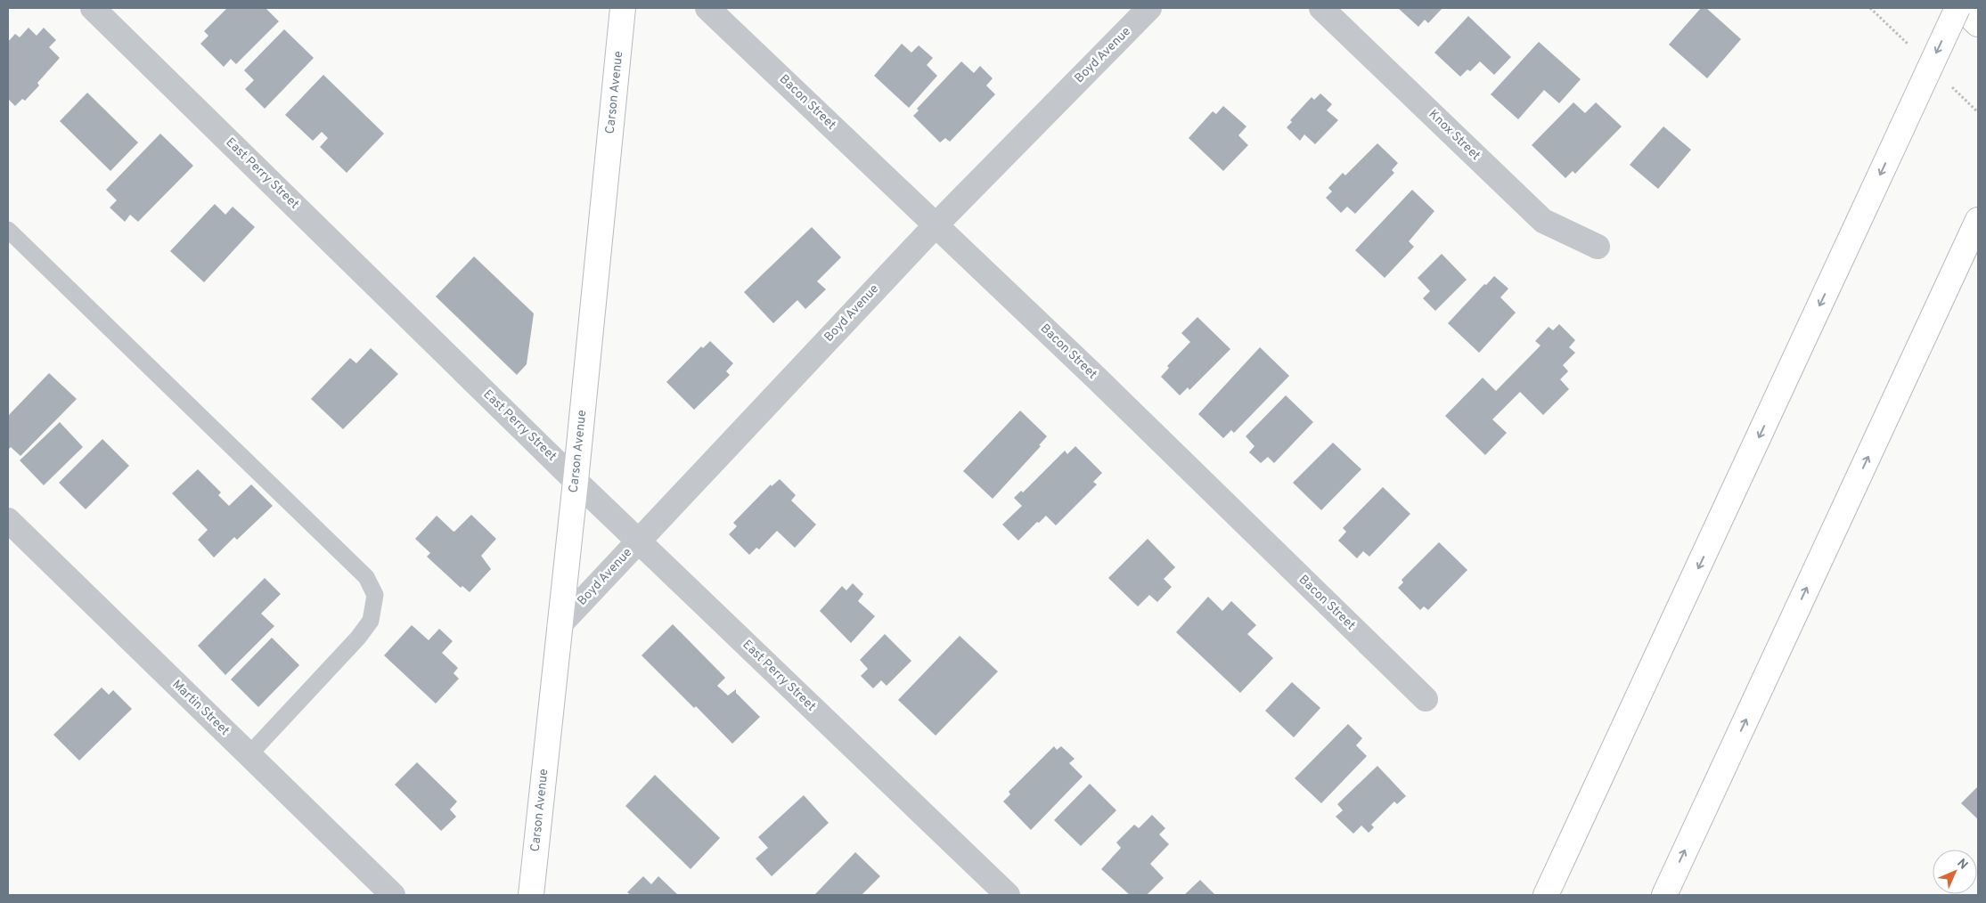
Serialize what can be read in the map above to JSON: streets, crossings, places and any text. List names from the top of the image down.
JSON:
{
  "streets": {
    "main road": ["Carson Avenue"],
    "street": [
      "Boyd Avenue",
      "Bacon Street",
      "Knox Street",
      "East Perry Street",
      "Martin Street"
    ]
  },
  "crossings": [
    ["Boyd Avenue", "Carson Avenue"],
    ["Boyd Avenue", "Bacon Street"],
    ["Boyd Avenue", "East Perry Street"],
    ["Carson Avenue", "East Perry Street"]
  ],
  "north": "top right"
}
